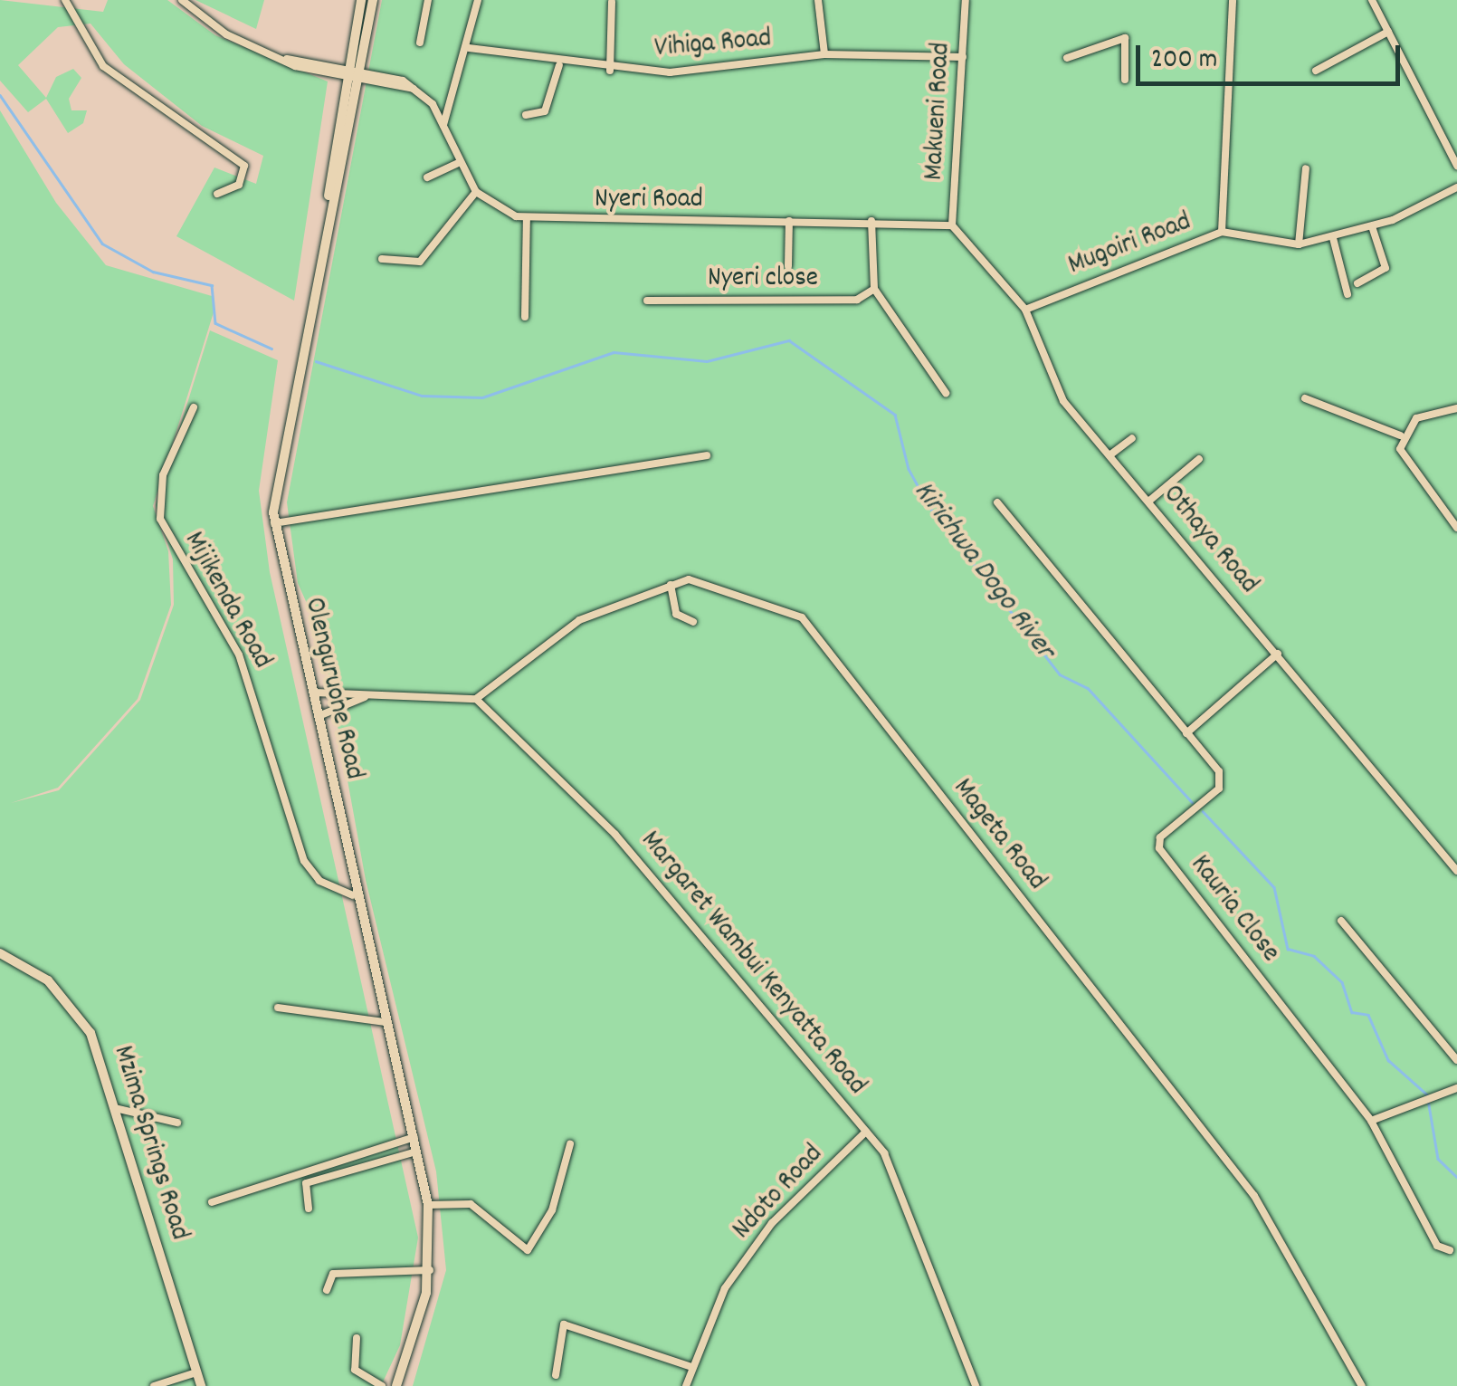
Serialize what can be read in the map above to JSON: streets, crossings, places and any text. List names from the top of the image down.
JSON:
{
  "streets": {
    "street": [
      "Vihiga Road",
      "Makueni Road",
      "Nyeri Road",
      "Mugoiri Road",
      "Nyeri close",
      "Othaya Road",
      "Mijikenda Road",
      "Olenguruone Road",
      "Mageta Road",
      "Kauria Close",
      "Margaret Wambui Kenyatta Road",
      "Mzima Springs Road",
      "Ndoto Road"
    ]
  },
  "crossings": [
    ["Vihiga Road", "Makueni Road"],
    ["Makueni Road", "Nyeri Road"],
    ["Makueni Road", "Othaya Road"],
    ["Nyeri Road", "Othaya Road"],
    ["Mugoiri Road", "Othaya Road"],
    ["Mijikenda Road", "Olenguruone Road"],
    ["Mageta Road", "Margaret Wambui Kenyatta Road"],
    ["Margaret Wambui Kenyatta Road", "Ndoto Road"]
  ],
  "water": ["Kirichwa Dogo River"],
  "scale_bar": "200 m"
}
